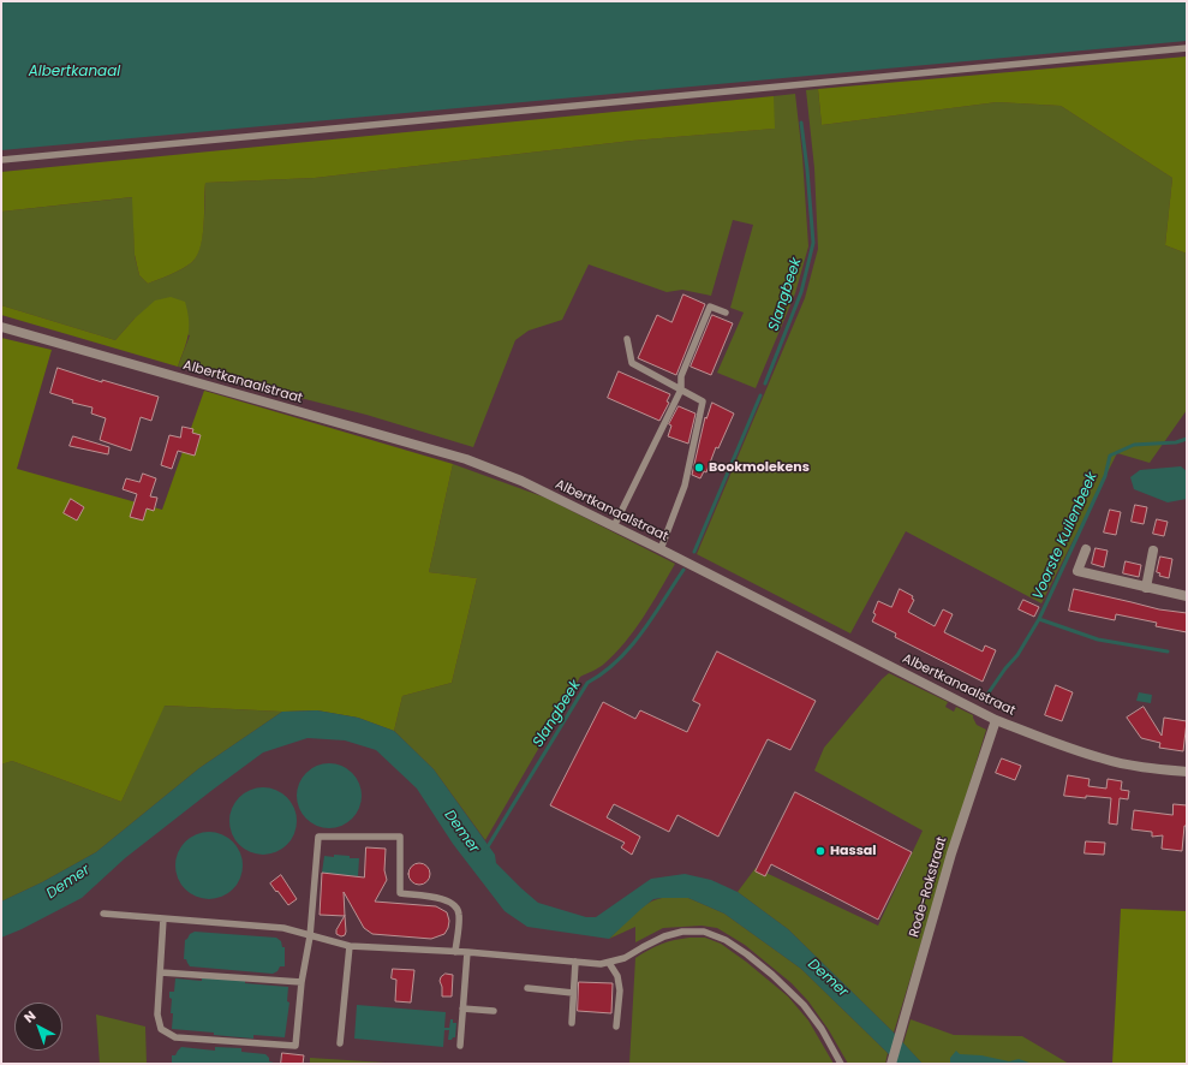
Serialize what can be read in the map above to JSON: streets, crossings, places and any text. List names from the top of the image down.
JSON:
{
  "streets": {
    "street": ["Albertkanaalstraat", "Rode-Rokstraat"]
  },
  "crossings": [
    ["Albertkanaalstraat", "Rode-Rokstraat"]
  ],
  "water": [
    "Albertkanaal",
    "Slangbeek",
    "Voorste Kuilenbeek",
    "Demer"
  ],
  "places": ["Bookmolekens", "Hassal"],
  "north": "top left"
}
